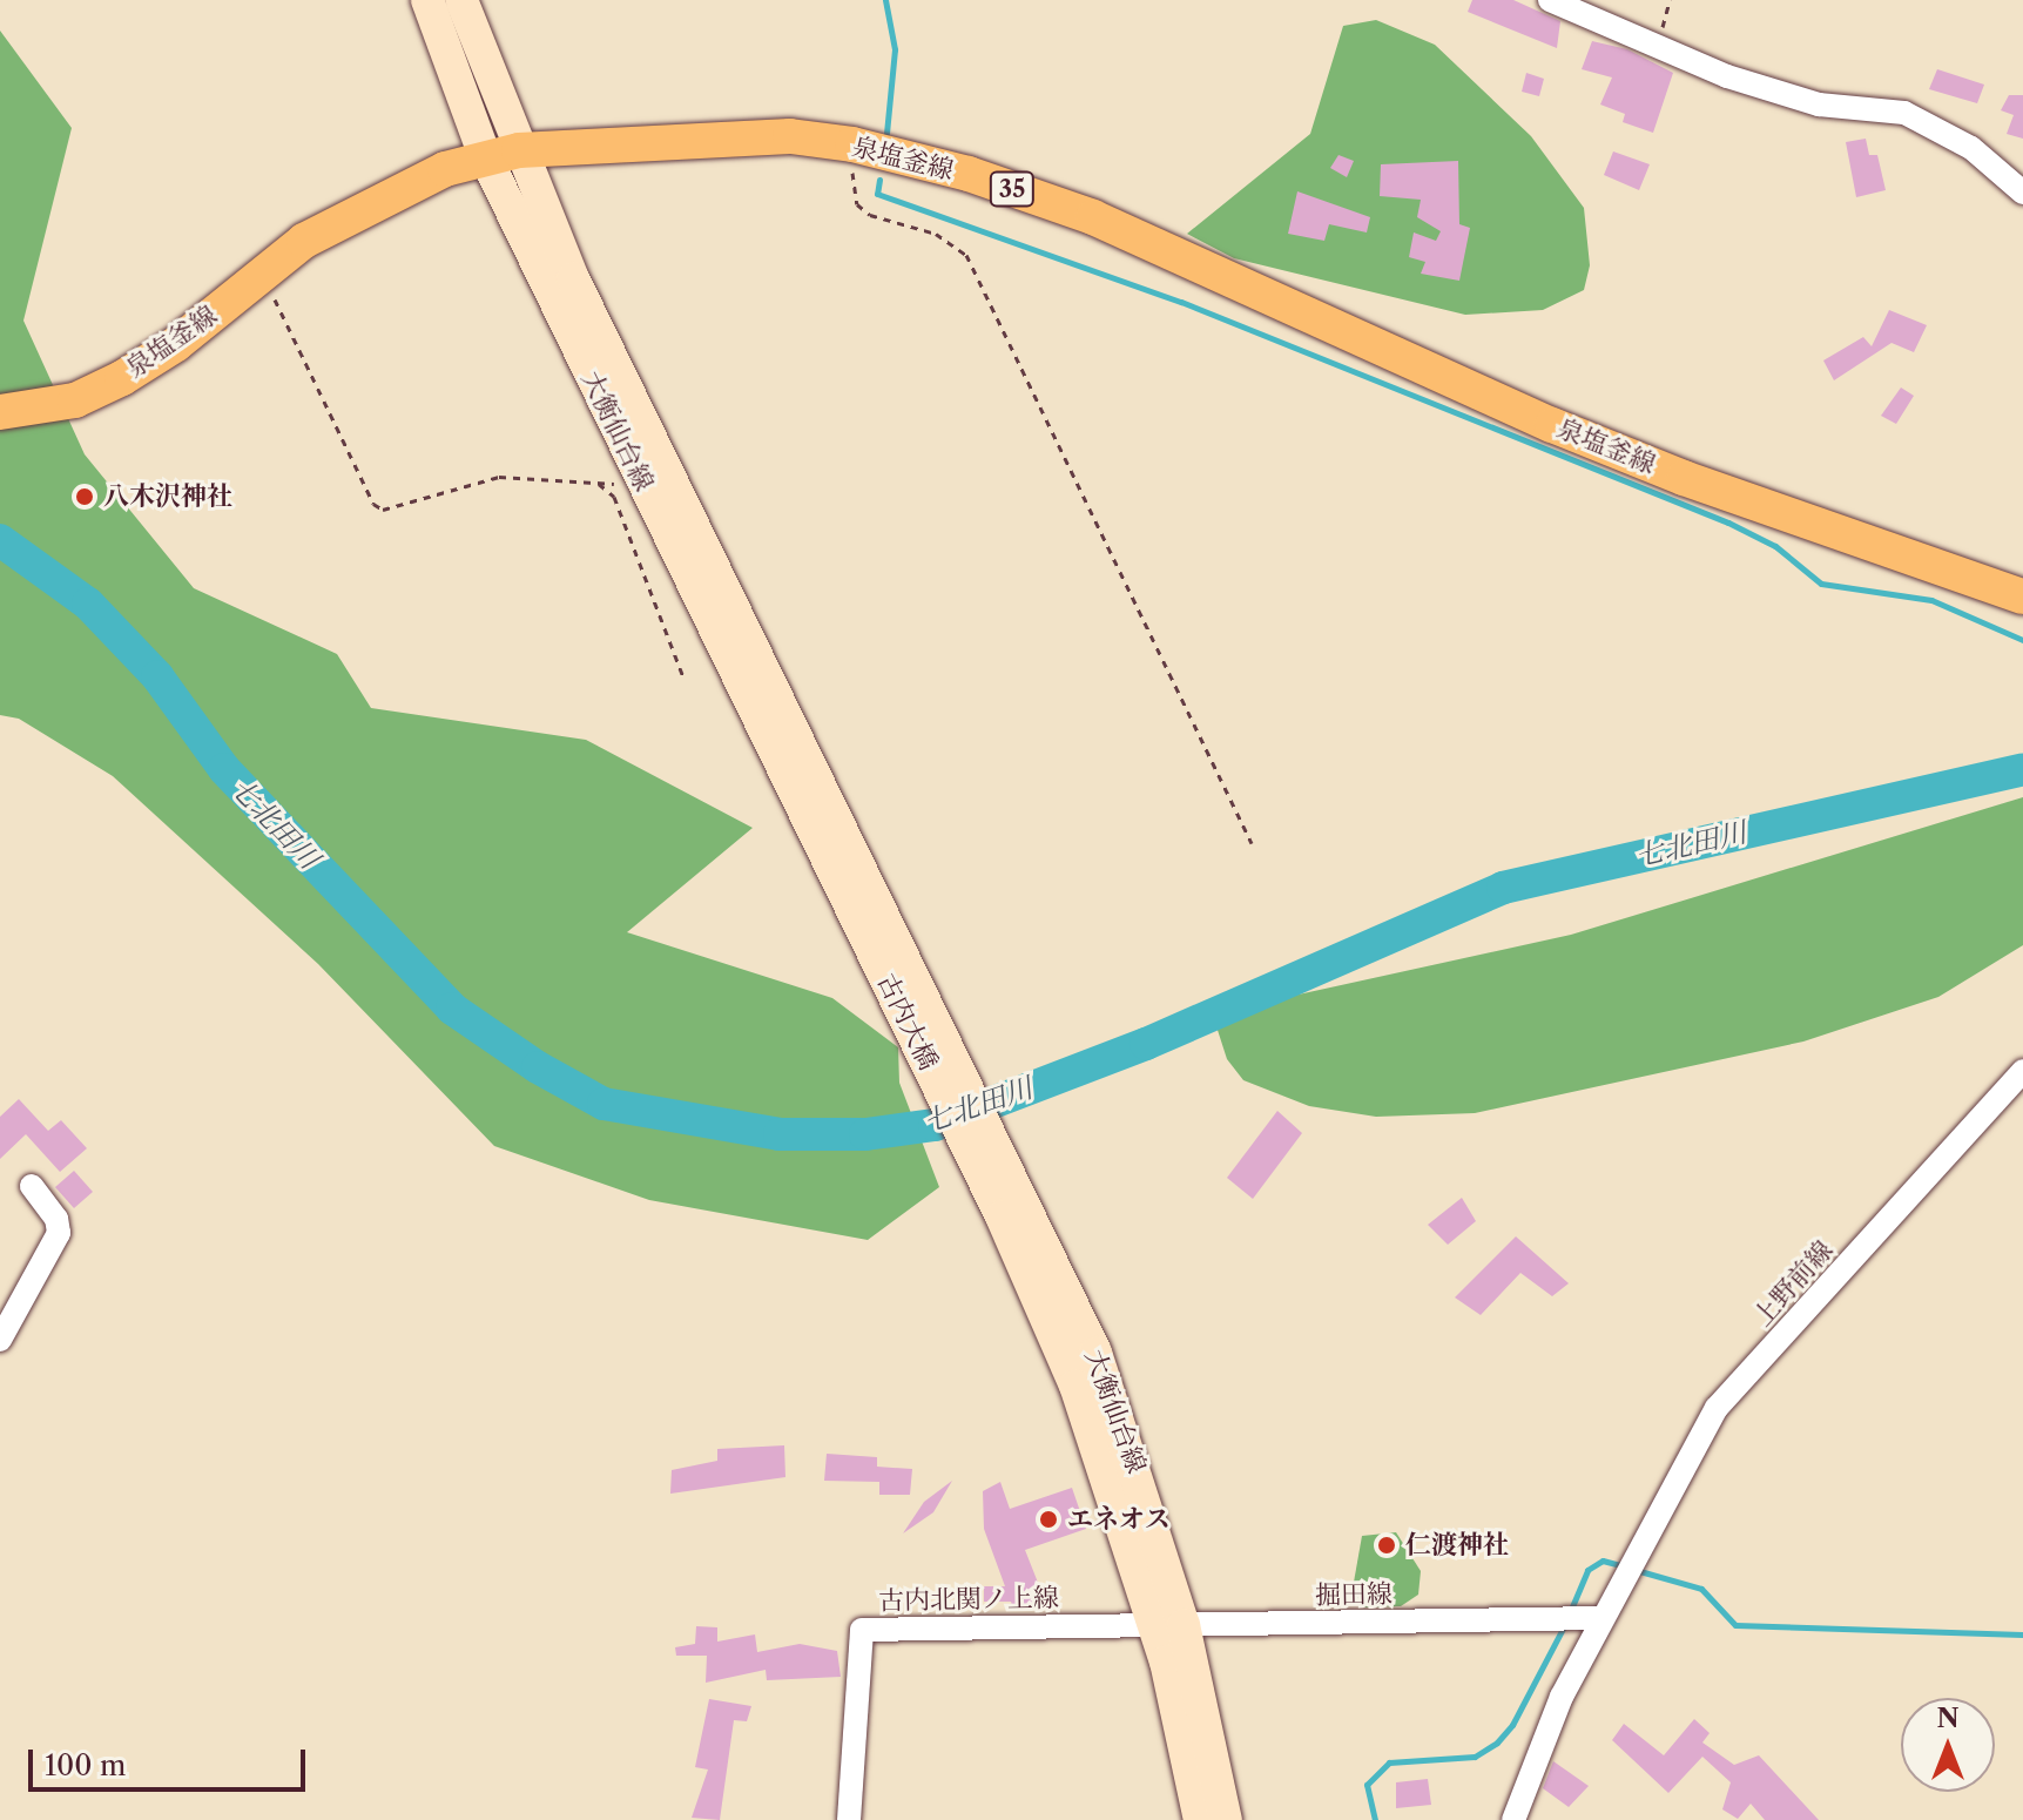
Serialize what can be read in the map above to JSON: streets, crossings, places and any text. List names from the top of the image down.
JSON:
{
  "streets": {
    "main road": [
      "泉塩釜線",
      "35",
      "大衡仙台線",
      "古内大橋"
    ],
    "street": ["上野前線", "掘田線", "古内北関ノ上線"]
  },
  "crossings": [
    ["泉塩釜線", "大衡仙台線"],
    ["大衡仙台線", "古内大橋"],
    ["大衡仙台線", "掘田線"],
    ["大衡仙台線", "古内北関ノ上線"],
    ["上野前線", "掘田線"],
    ["掘田線", "古内北関ノ上線"]
  ],
  "water": ["七北田川"],
  "places": ["八木沢神社", "エネオス", "仁渡神社"],
  "scale_bar": "100 m",
  "north": "top"
}
